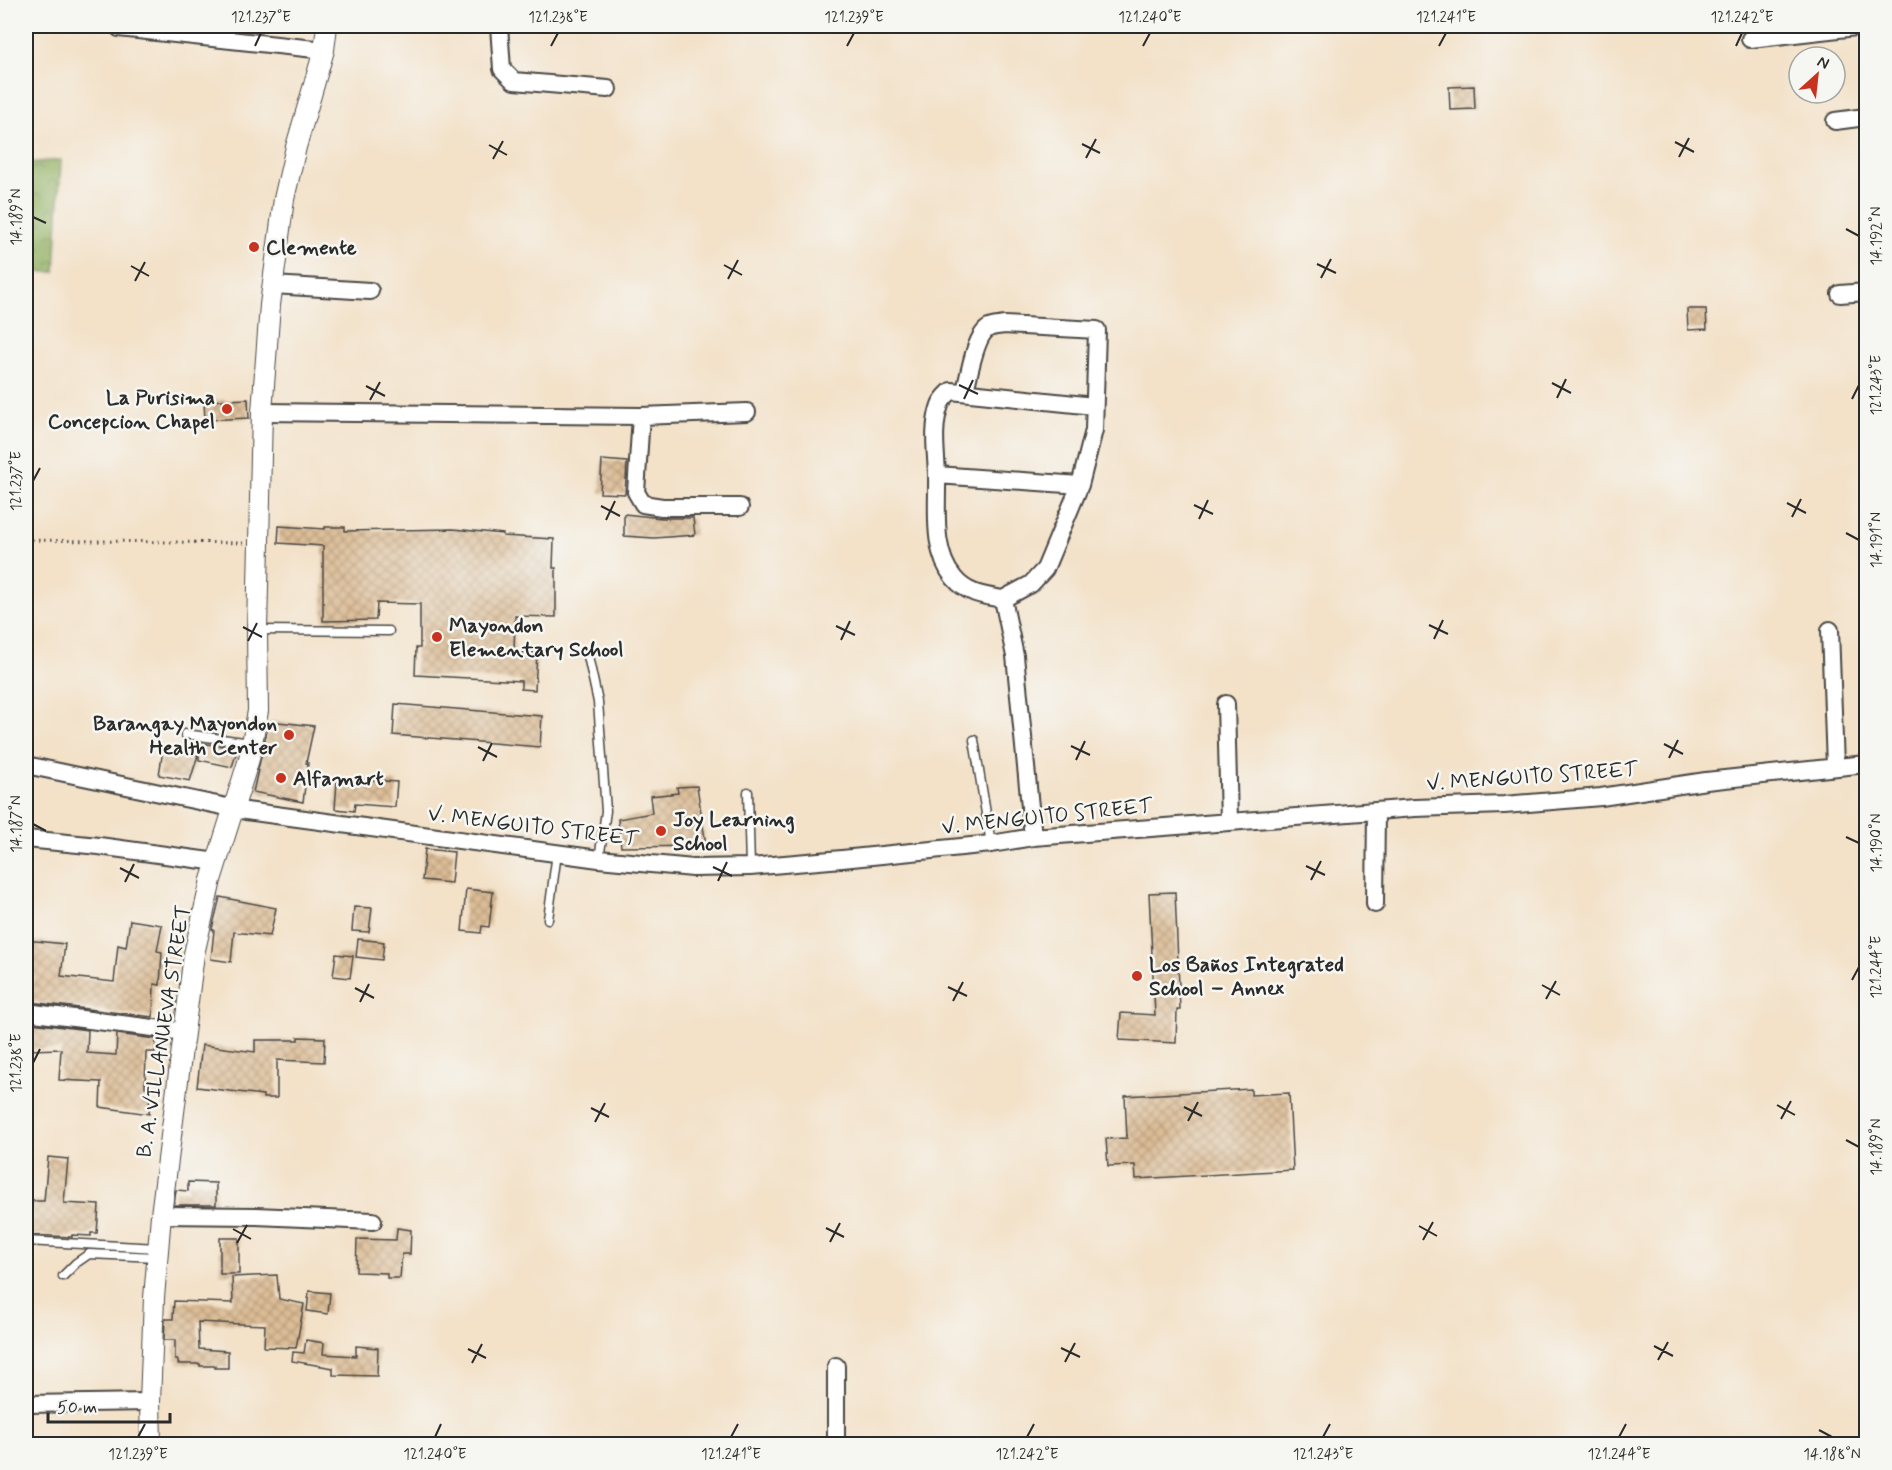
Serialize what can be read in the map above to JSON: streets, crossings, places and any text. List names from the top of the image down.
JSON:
{
  "streets": {
    "street": ["V. MENGUITO STREET", "B. A. VILLANUEVA STREET"]
  },
  "crossings": [
    ["V. MENGUITO STREET", "B. A. VILLANUEVA STREET"]
  ],
  "places": [
    "Clemente",
    "La Purisima Concepcion Chapel",
    "Mayondon Elementary School",
    "Barangay Mayondon Health Center",
    "Alfamart",
    "Joy Learning School",
    "Los Baños Integrated School – Annex"
  ],
  "scale_bar": "50 m",
  "north": "top right",
  "coordinates": [
    "121.237°E",
    "121.238°E",
    "121.239°E",
    "121.240°E",
    "121.241°E",
    "121.242°E",
    "14.189°N",
    "14.192°N",
    "121.243°E",
    "14.191°N",
    "14.187°N",
    "14.190°N",
    "121.244°E",
    "14.188°N"
  ]
}
